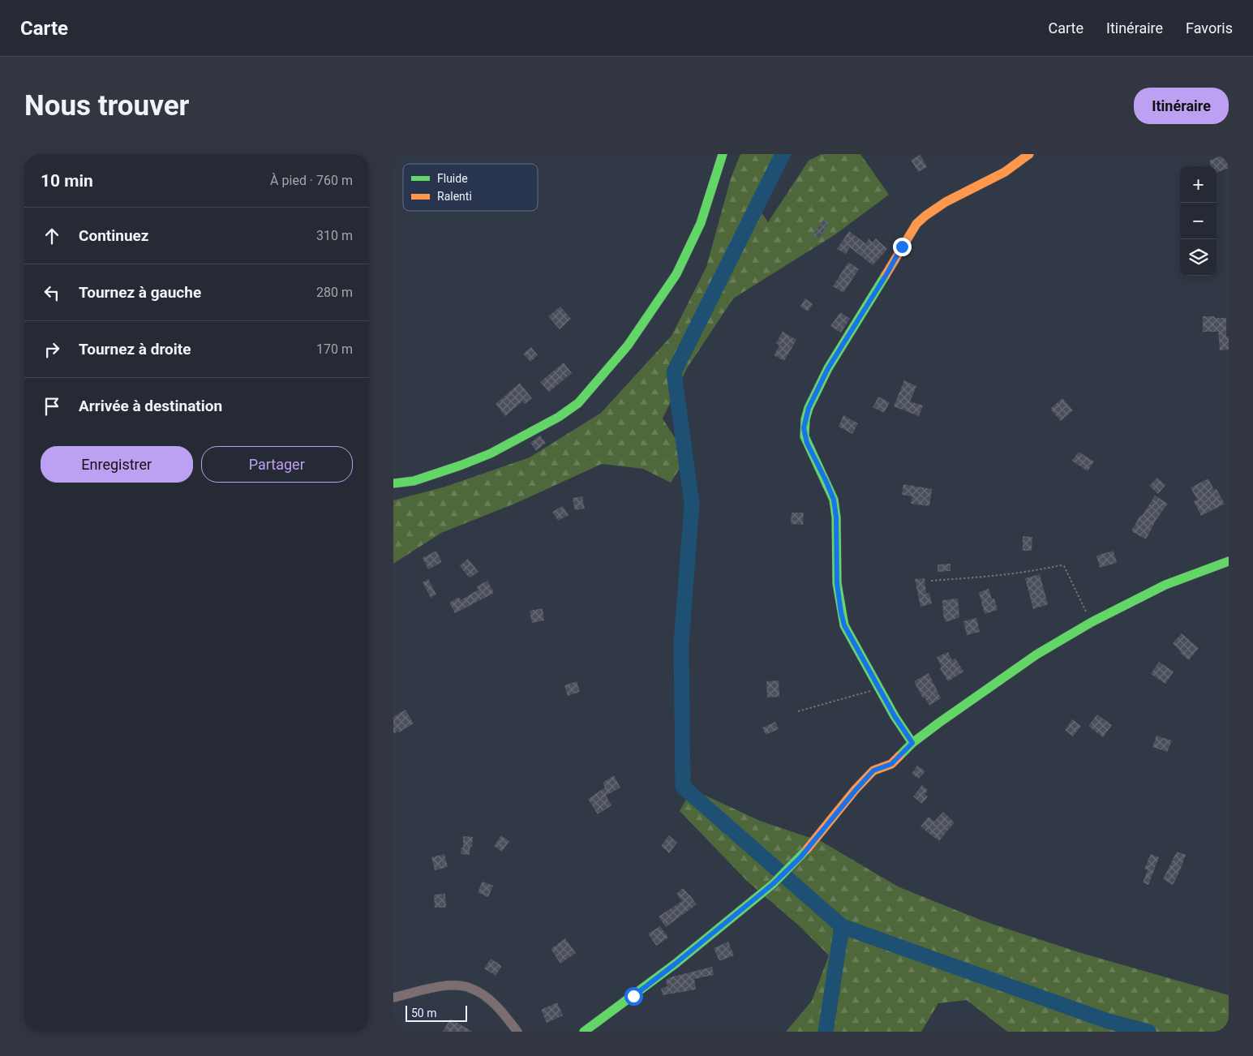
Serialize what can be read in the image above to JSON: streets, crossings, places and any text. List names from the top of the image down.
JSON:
{
  "legend": ["Fluide", "Ralenti"],
  "scale_bar": "50 m",
  "page": {
    "header": "Carte",
    "nav": ["Carte", "Itinéraire", "Favoris"],
    "buttons": [
      "Itinéraire",
      ["Enregistrer", "Partager"]
    ],
    "title": "Nous trouver",
    "heading": ["10 min", "À pied · 760 m"],
    "map_buttons": ["+", "−"],
    "list": [
      ["Continuez", "310 m"],
      ["Tournez à gauche", "280 m"],
      ["Tournez à droite", "170 m"],
      "Arrivée à destination"
    ],
    "scale": "50 m"
  }
}
